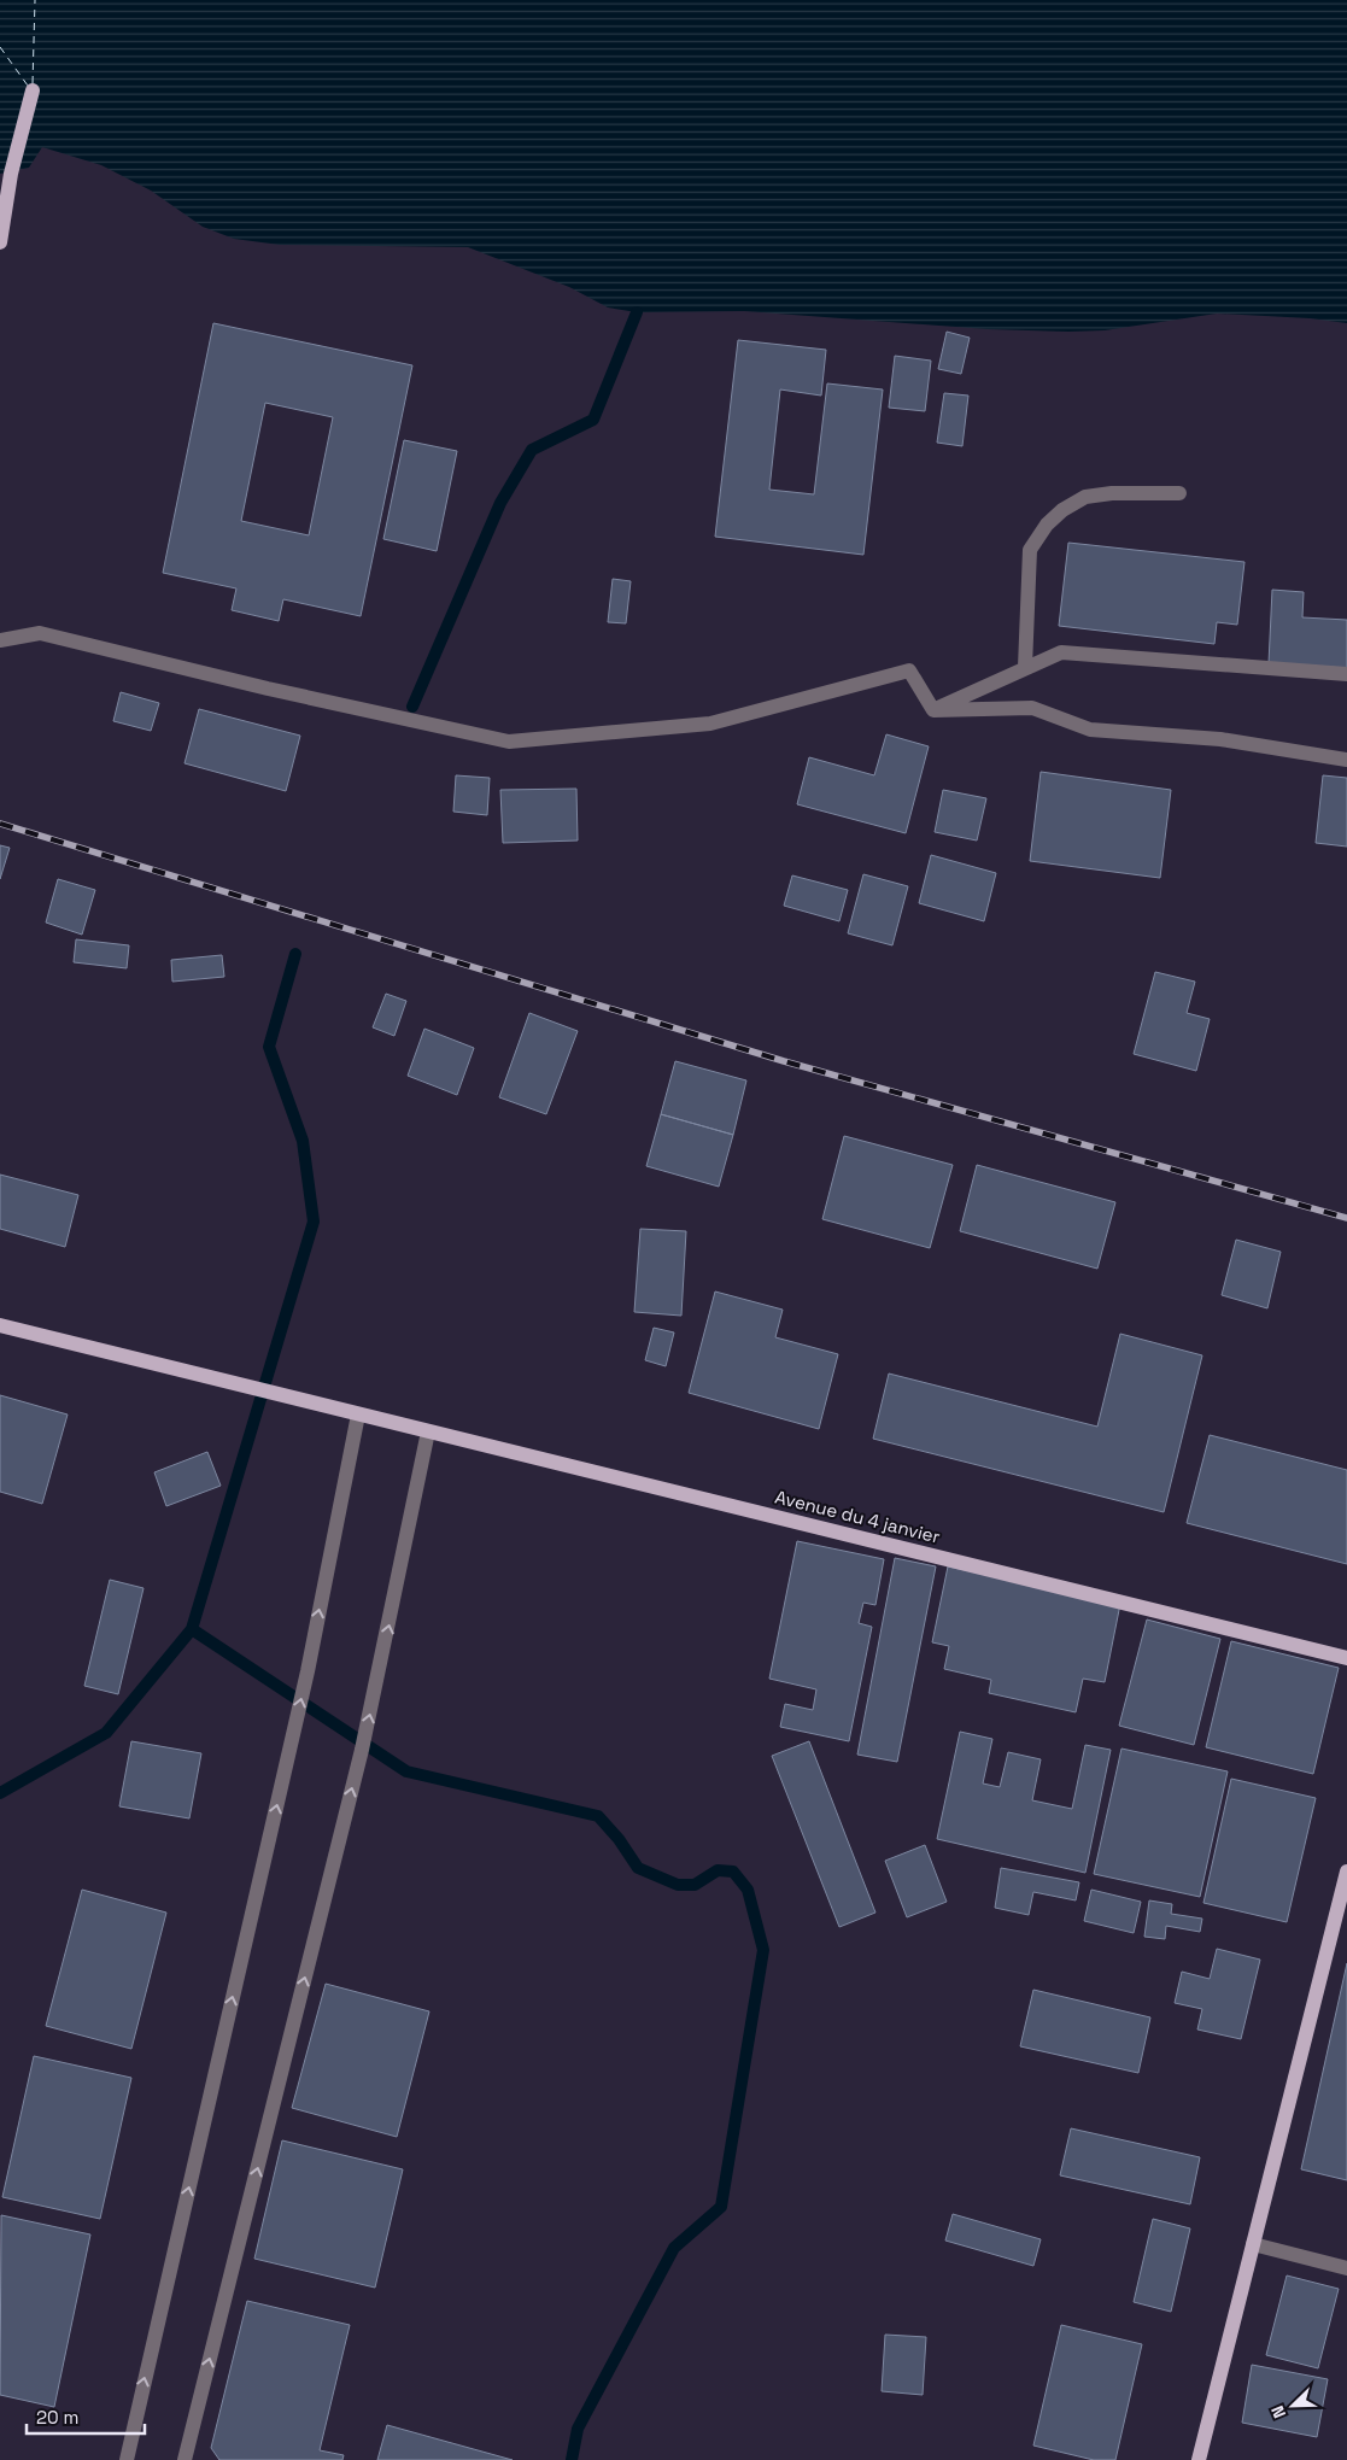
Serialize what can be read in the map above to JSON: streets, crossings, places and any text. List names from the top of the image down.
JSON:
{
  "streets": {
    "main road": ["Avenue du 4 janvier"]
  },
  "scale_bar": "20 m",
  "north": "bottom left"
}
